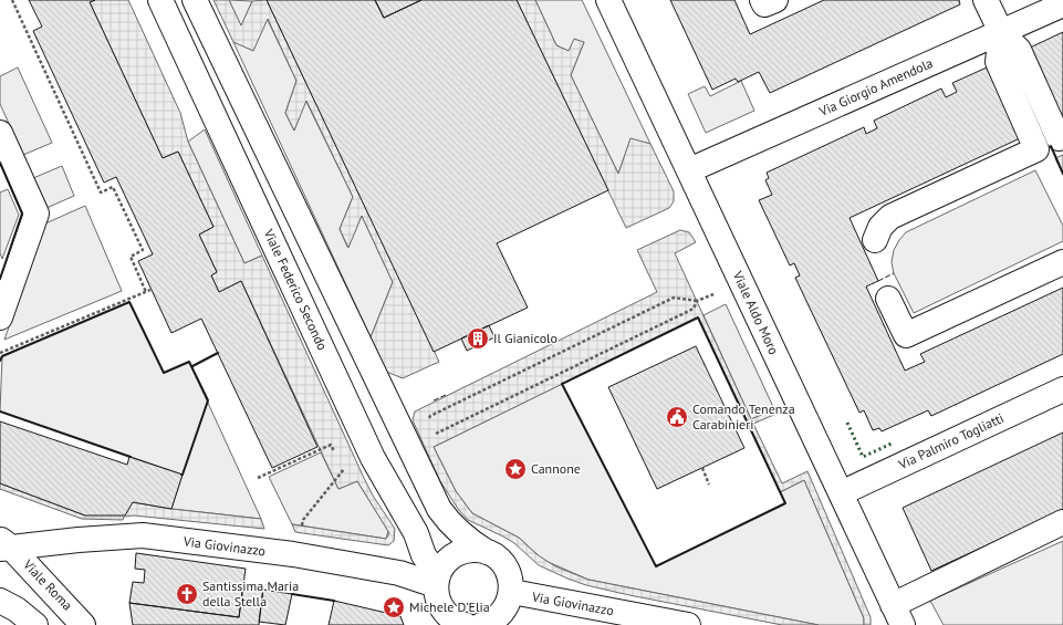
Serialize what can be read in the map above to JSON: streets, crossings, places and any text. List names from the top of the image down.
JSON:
{
  "streets": {
    "street": [
      "Via Giorgio Amendola",
      "Viale Federico Secondo",
      "Viale Aldo Moro",
      "Via Palmiro Togliatti",
      "Via Giovinazzo",
      "Viale Roma"
    ]
  },
  "crossings": [
    ["Via Giorgio Amendola", "Viale Aldo Moro"],
    ["Viale Federico Secondo", "Via Giovinazzo"],
    ["Viale Aldo Moro", "Via Palmiro Togliatti"],
    ["Via Giovinazzo", "Viale Roma"]
  ],
  "places": {
    "building": ["Il Gianicolo"],
    "public building": ["Comando Tenenza Carabinieri"],
    "place": ["Cannone", "Michele D'Elia"],
    "church": ["Santissima Maria della Stella"]
  }
}
